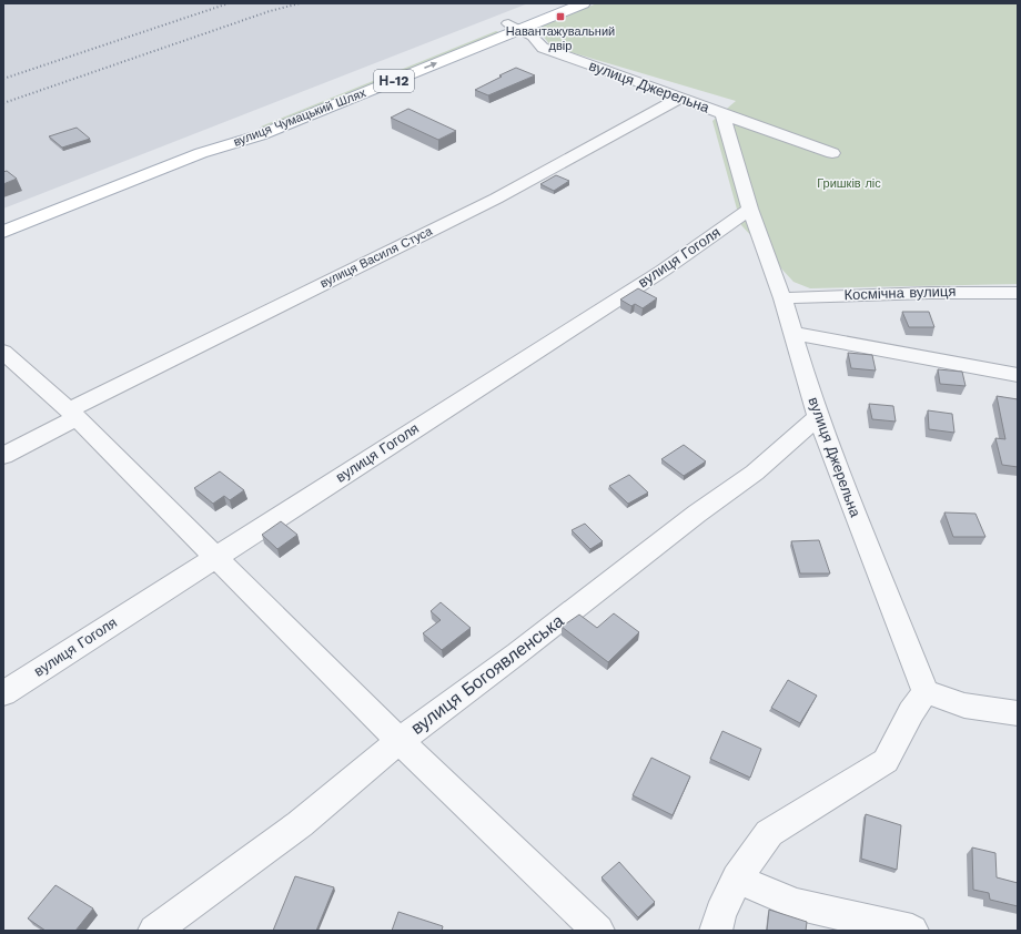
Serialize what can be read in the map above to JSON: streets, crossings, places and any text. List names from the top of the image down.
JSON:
{
  "streets": {
    "main road": ["Н-12", "вулиця Чумацький Шлях"],
    "street": [
      "вулиця Джерельна",
      "вулиця Василя Стуса",
      "вулиця Гоголя",
      "Космічна вулиця",
      "вулиця Богоявленська"
    ]
  },
  "crossings": [
    ["вулиця Джерельна", "вулиця Чумацький Шлях"],
    ["вулиця Джерельна", "вулиця Василя Стуса"],
    ["вулиця Джерельна", "вулиця Гоголя"],
    ["вулиця Джерельна", "Космічна вулиця"],
    ["вулиця Джерельна", "вулиця Богоявленська"]
  ],
  "parks": ["Гришків ліс"],
  "places": {
    "transit": ["Навантажувальний двір"]
  }
}
